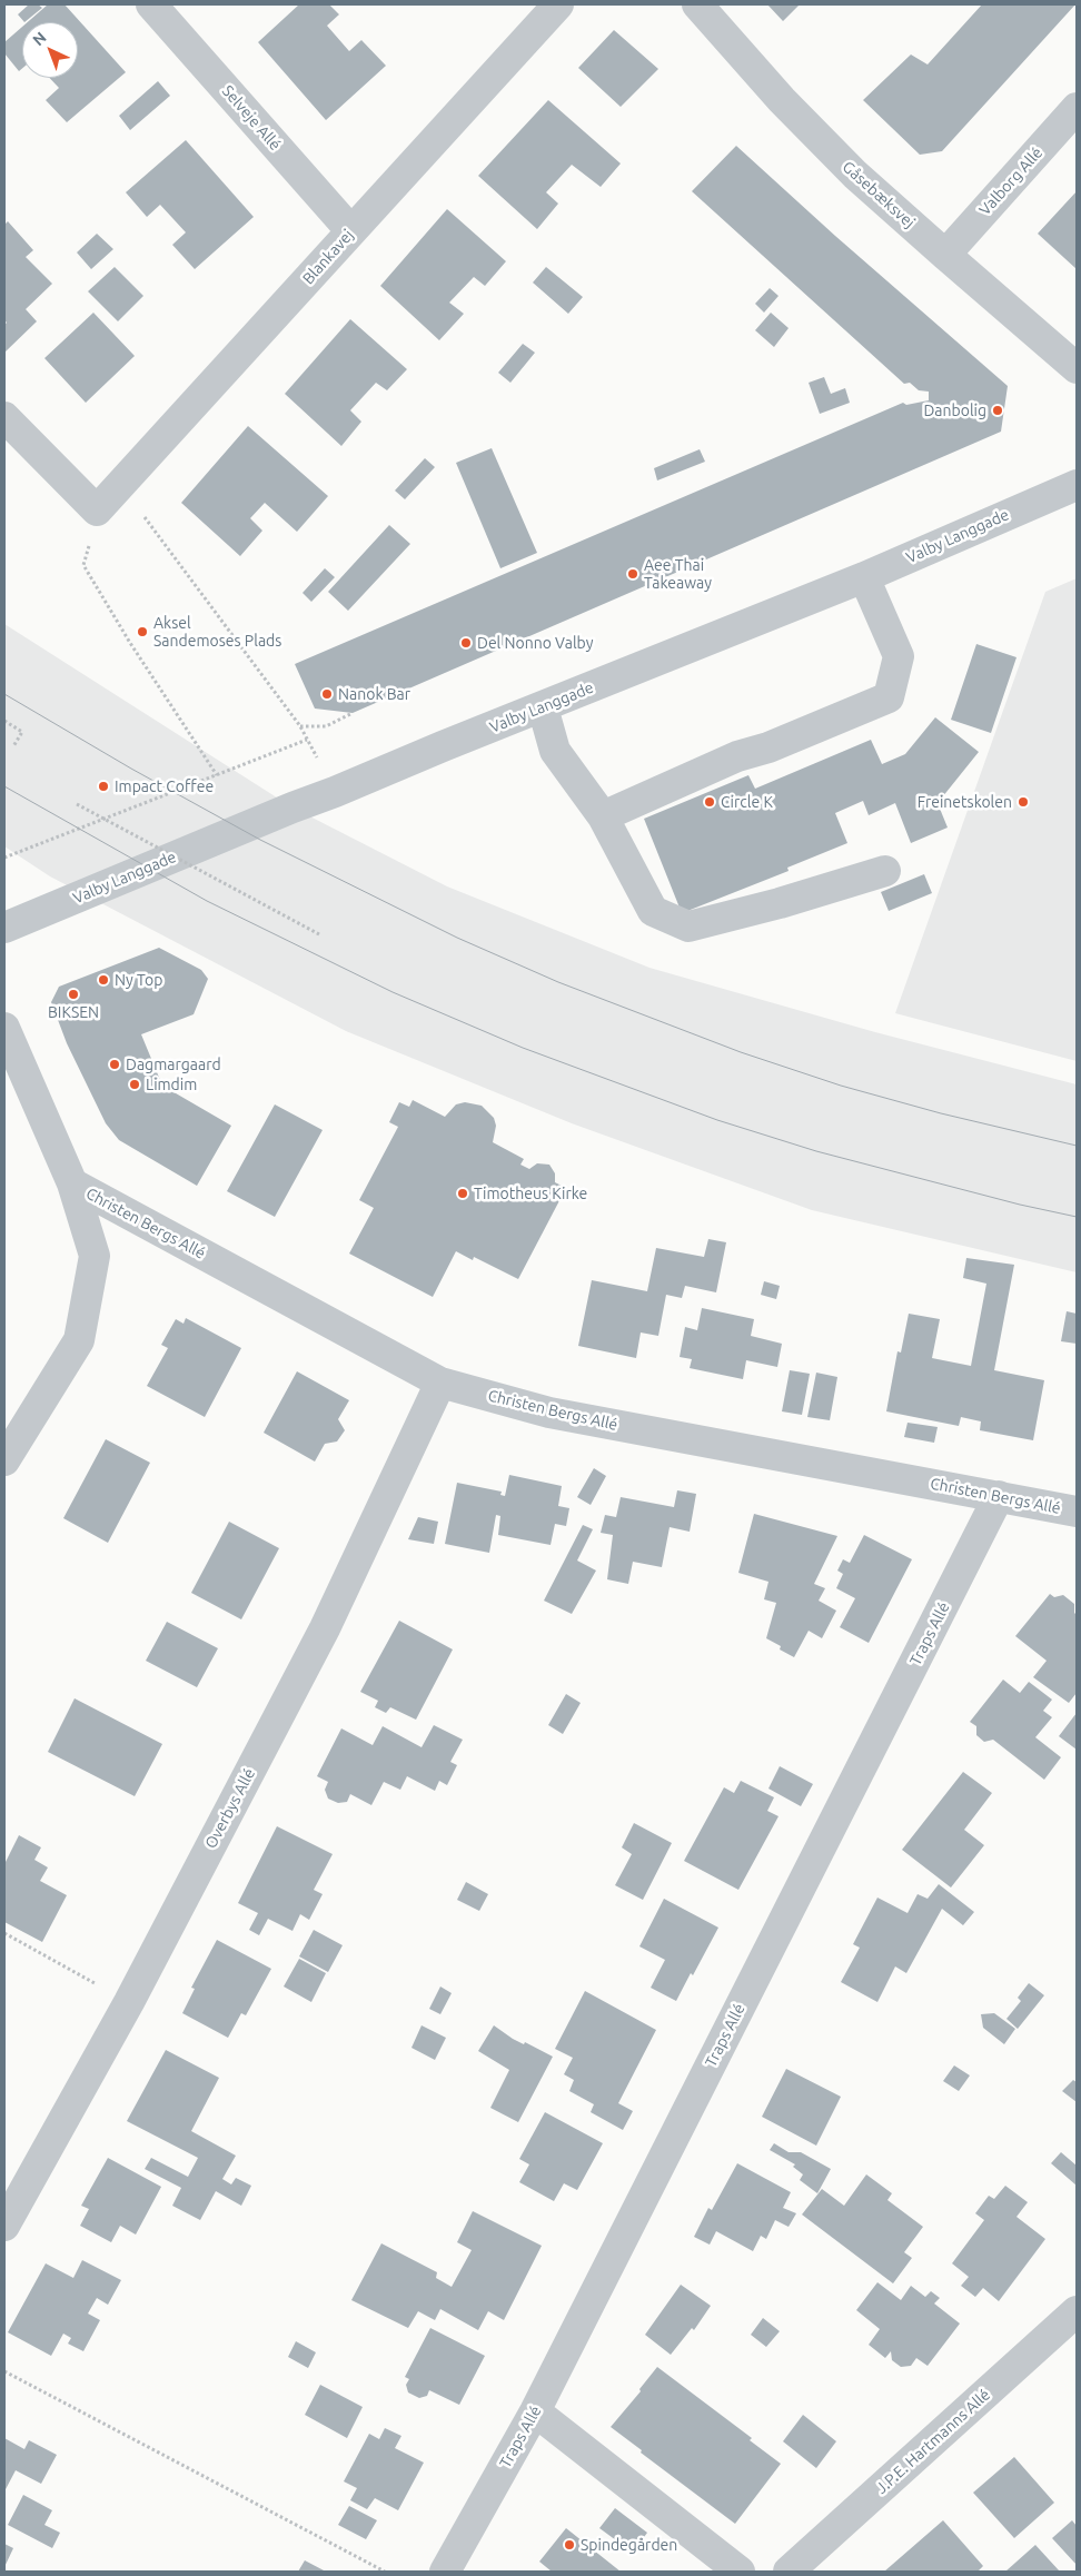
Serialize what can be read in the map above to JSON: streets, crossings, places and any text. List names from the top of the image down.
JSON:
{
  "streets": {
    "street": [
      "Selveje Allé",
      "Valborg Allé",
      "Gåsebæksvej",
      "Blankavej",
      "Valby Langgade",
      "Christen Bergs Allé",
      "Traps Allé",
      "Overbys Allé",
      "J.P.E. Hartmanns Allé"
    ]
  },
  "crossings": [
    ["Selveje Allé", "Blankavej"],
    ["Valborg Allé", "Gåsebæksvej"],
    ["Christen Bergs Allé", "Traps Allé"],
    ["Christen Bergs Allé", "Overbys Allé"]
  ],
  "places": [
    "Danbolig",
    "Aee Thai Takeaway",
    "Aksel Sandemoses Plads",
    "Del Nonno Valby",
    "Nanok Bar",
    "Impact Coffee",
    "Circle K",
    "Freinetskolen",
    "Ny Top",
    "BIKSEN",
    "Dagmargaard",
    "Limdim",
    "Timotheus Kirke",
    "Spindegården"
  ],
  "north": "top left"
}
